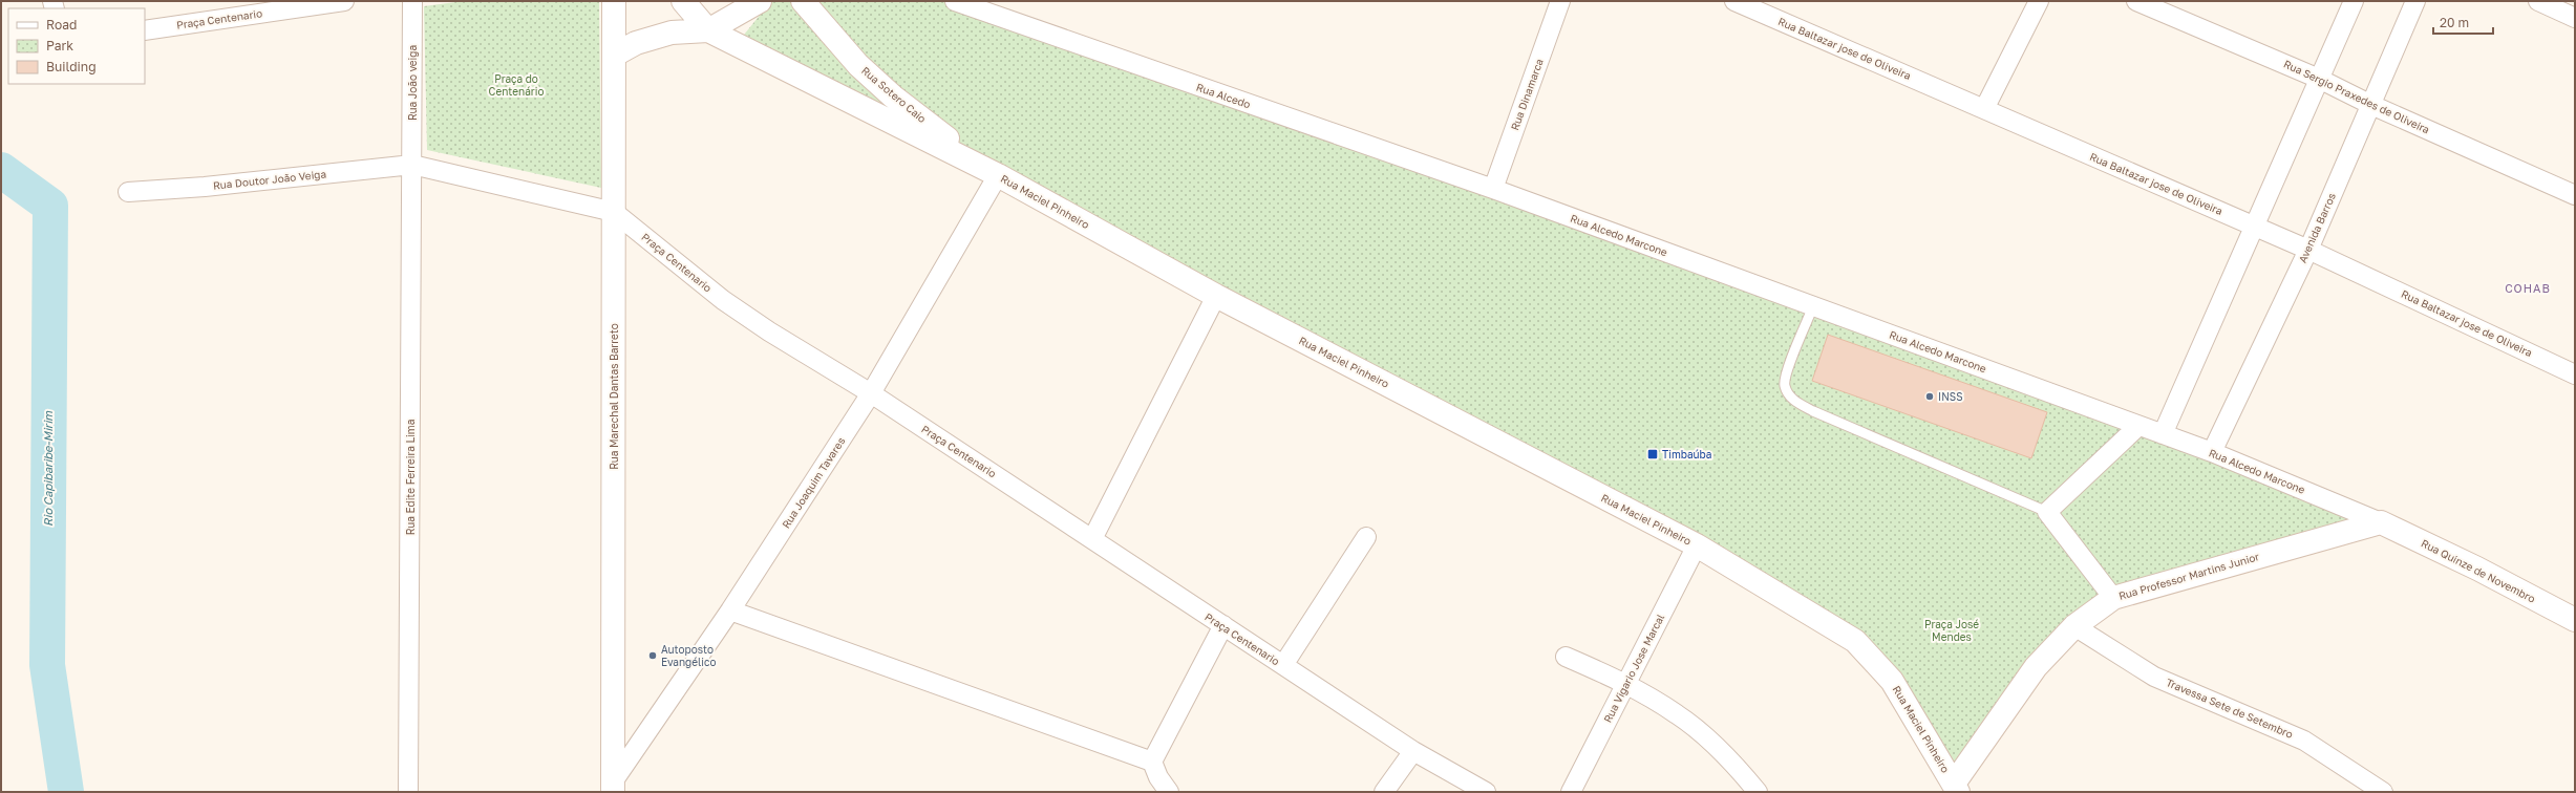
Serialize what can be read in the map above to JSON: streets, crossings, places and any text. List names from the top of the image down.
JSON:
{
  "streets": {
    "street": [
      "Praça Centenario",
      "Rua Baltazar jose de Oliveira",
      "Rua João veiga",
      "Rua Sotero Caio",
      "Rua Dinamarca",
      "Rua Alcedo",
      "Rua Sergio Praxedes de Oliveira",
      "Rua Doutor João Veiga",
      "Rua Maciel Pinheiro",
      "Avenida Barros",
      "Rua Alcedo Marcone",
      "Rua Marechal Dantas Barreto",
      "Rua Edite Ferreira Lima",
      "Rua Joaquim Tavares",
      "Rua Quinze de Novembro",
      "Rua Professor Martins Junior",
      "Rua Vigario Jose Marcal",
      "Travessa Sete de Setembro"
    ]
  },
  "crossings": [
    ["Praça Centenario", "Rua João veiga"],
    ["Praça Centenario", "Rua Doutor João Veiga"],
    ["Praça Centenario", "Rua Marechal Dantas Barreto"],
    ["Praça Centenario", "Rua Edite Ferreira Lima"],
    ["Praça Centenario", "Rua Joaquim Tavares"],
    ["Rua Baltazar jose de Oliveira", "Avenida Barros"],
    ["Rua João veiga", "Rua Doutor João Veiga"],
    ["Rua João veiga", "Rua Edite Ferreira Lima"],
    ["Rua Sotero Caio", "Rua Maciel Pinheiro"],
    ["Rua Sotero Caio", "Rua Joaquim Tavares"],
    ["Rua Dinamarca", "Rua Alcedo"],
    ["Rua Dinamarca", "Rua Alcedo Marcone"],
    ["Rua Alcedo", "Rua Alcedo Marcone"],
    ["Rua Sergio Praxedes de Oliveira", "Avenida Barros"],
    ["Rua Doutor João Veiga", "Rua Edite Ferreira Lima"],
    ["Rua Maciel Pinheiro", "Rua Joaquim Tavares"],
    ["Rua Maciel Pinheiro", "Rua Professor Martins Junior"],
    ["Rua Maciel Pinheiro", "Rua Vigario Jose Marcal"],
    ["Avenida Barros", "Rua Alcedo Marcone"],
    ["Rua Alcedo Marcone", "Rua Quinze de Novembro"],
    ["Rua Alcedo Marcone", "Rua Professor Martins Junior"],
    ["Rua Marechal Dantas Barreto", "Rua Joaquim Tavares"],
    ["Rua Quinze de Novembro", "Rua Professor Martins Junior"],
    ["Rua Professor Martins Junior", "Travessa Sete de Setembro"]
  ],
  "districts": ["COHAB"],
  "water": ["Rio Capibaribe-Mirim"],
  "parks": ["Praça do Centenário", "Praça José Mendes"],
  "places": {
    "other": ["INSS", "Autoposto Evangélico"],
    "transit": ["Timbaúba"]
  },
  "legend": ["Road", "Park", "Building"],
  "scale_bar": "20 m"
}
